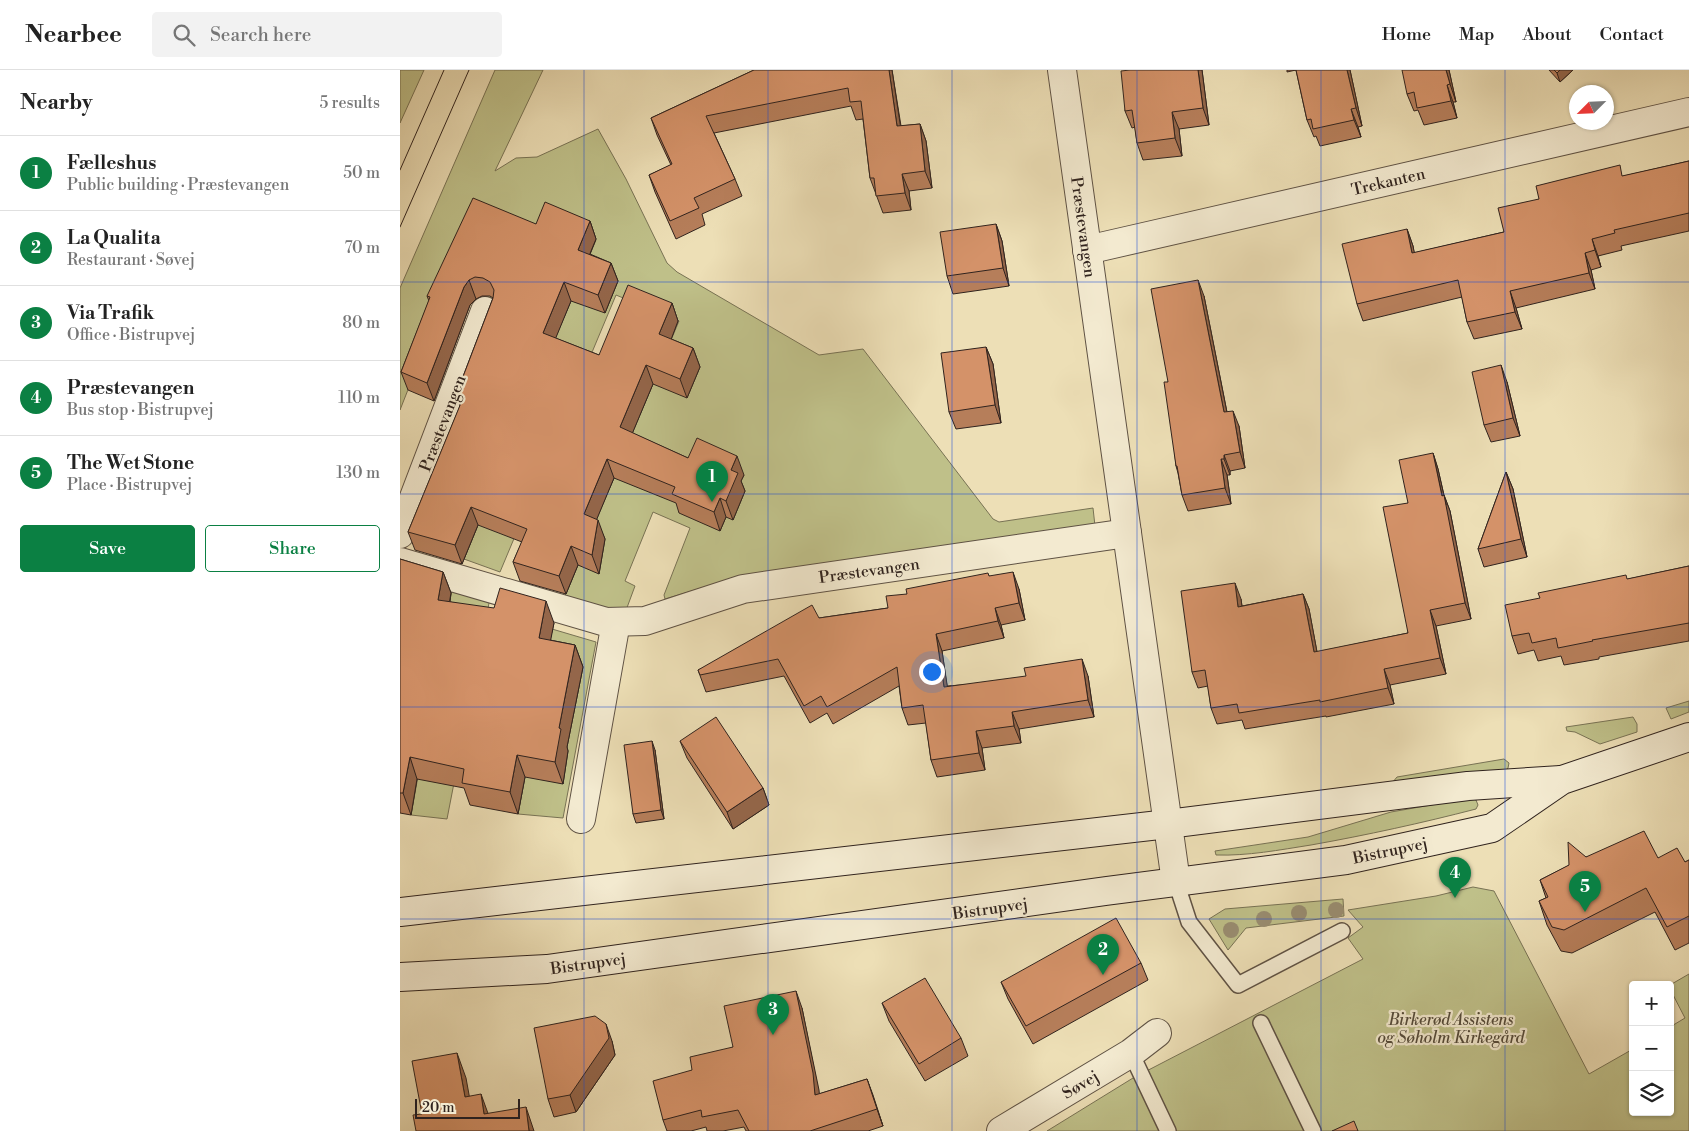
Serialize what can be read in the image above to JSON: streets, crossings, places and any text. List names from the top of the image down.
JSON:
{
  "streets": {
    "street": [
      "Trekanten",
      "Præstevangen",
      "Bistrupvej",
      "Søvej"
    ]
  },
  "crossings": [
    ["Trekanten", "Præstevangen"],
    ["Præstevangen", "Bistrupvej"]
  ],
  "parks": ["Birkerød Assistens og Søholm Kirkegård"],
  "scale_bar": "20 m",
  "north": "bottom left",
  "page": {
    "header": "Nearbee",
    "search": "Search here",
    "nav": [
      "Home",
      "Map",
      "About",
      "Contact"
    ],
    "heading": ["Nearby", "5 results"],
    "list": [
      {
        "mark": "1",
        "name": "Fælleshus",
        "note": "Public building · Præstevangen",
        "value": "50 m"
      },
      {
        "mark": "2",
        "name": "La Qualita",
        "note": "Restaurant · Søvej",
        "value": "70 m"
      },
      {
        "mark": "3",
        "name": "Via Trafik",
        "note": "Office · Bistrupvej",
        "value": "80 m"
      },
      {
        "mark": "4",
        "name": "Præstevangen",
        "note": "Bus stop · Bistrupvej",
        "value": "110 m"
      },
      {
        "mark": "5",
        "name": "The Wet Stone",
        "note": "Place · Bistrupvej",
        "value": "130 m"
      }
    ],
    "pins": [
      "1",
      "4",
      "5",
      "2",
      "3"
    ],
    "buttons": ["Save", "Share"],
    "map_buttons": ["+", "−"],
    "scale": "20 m"
  }
}
